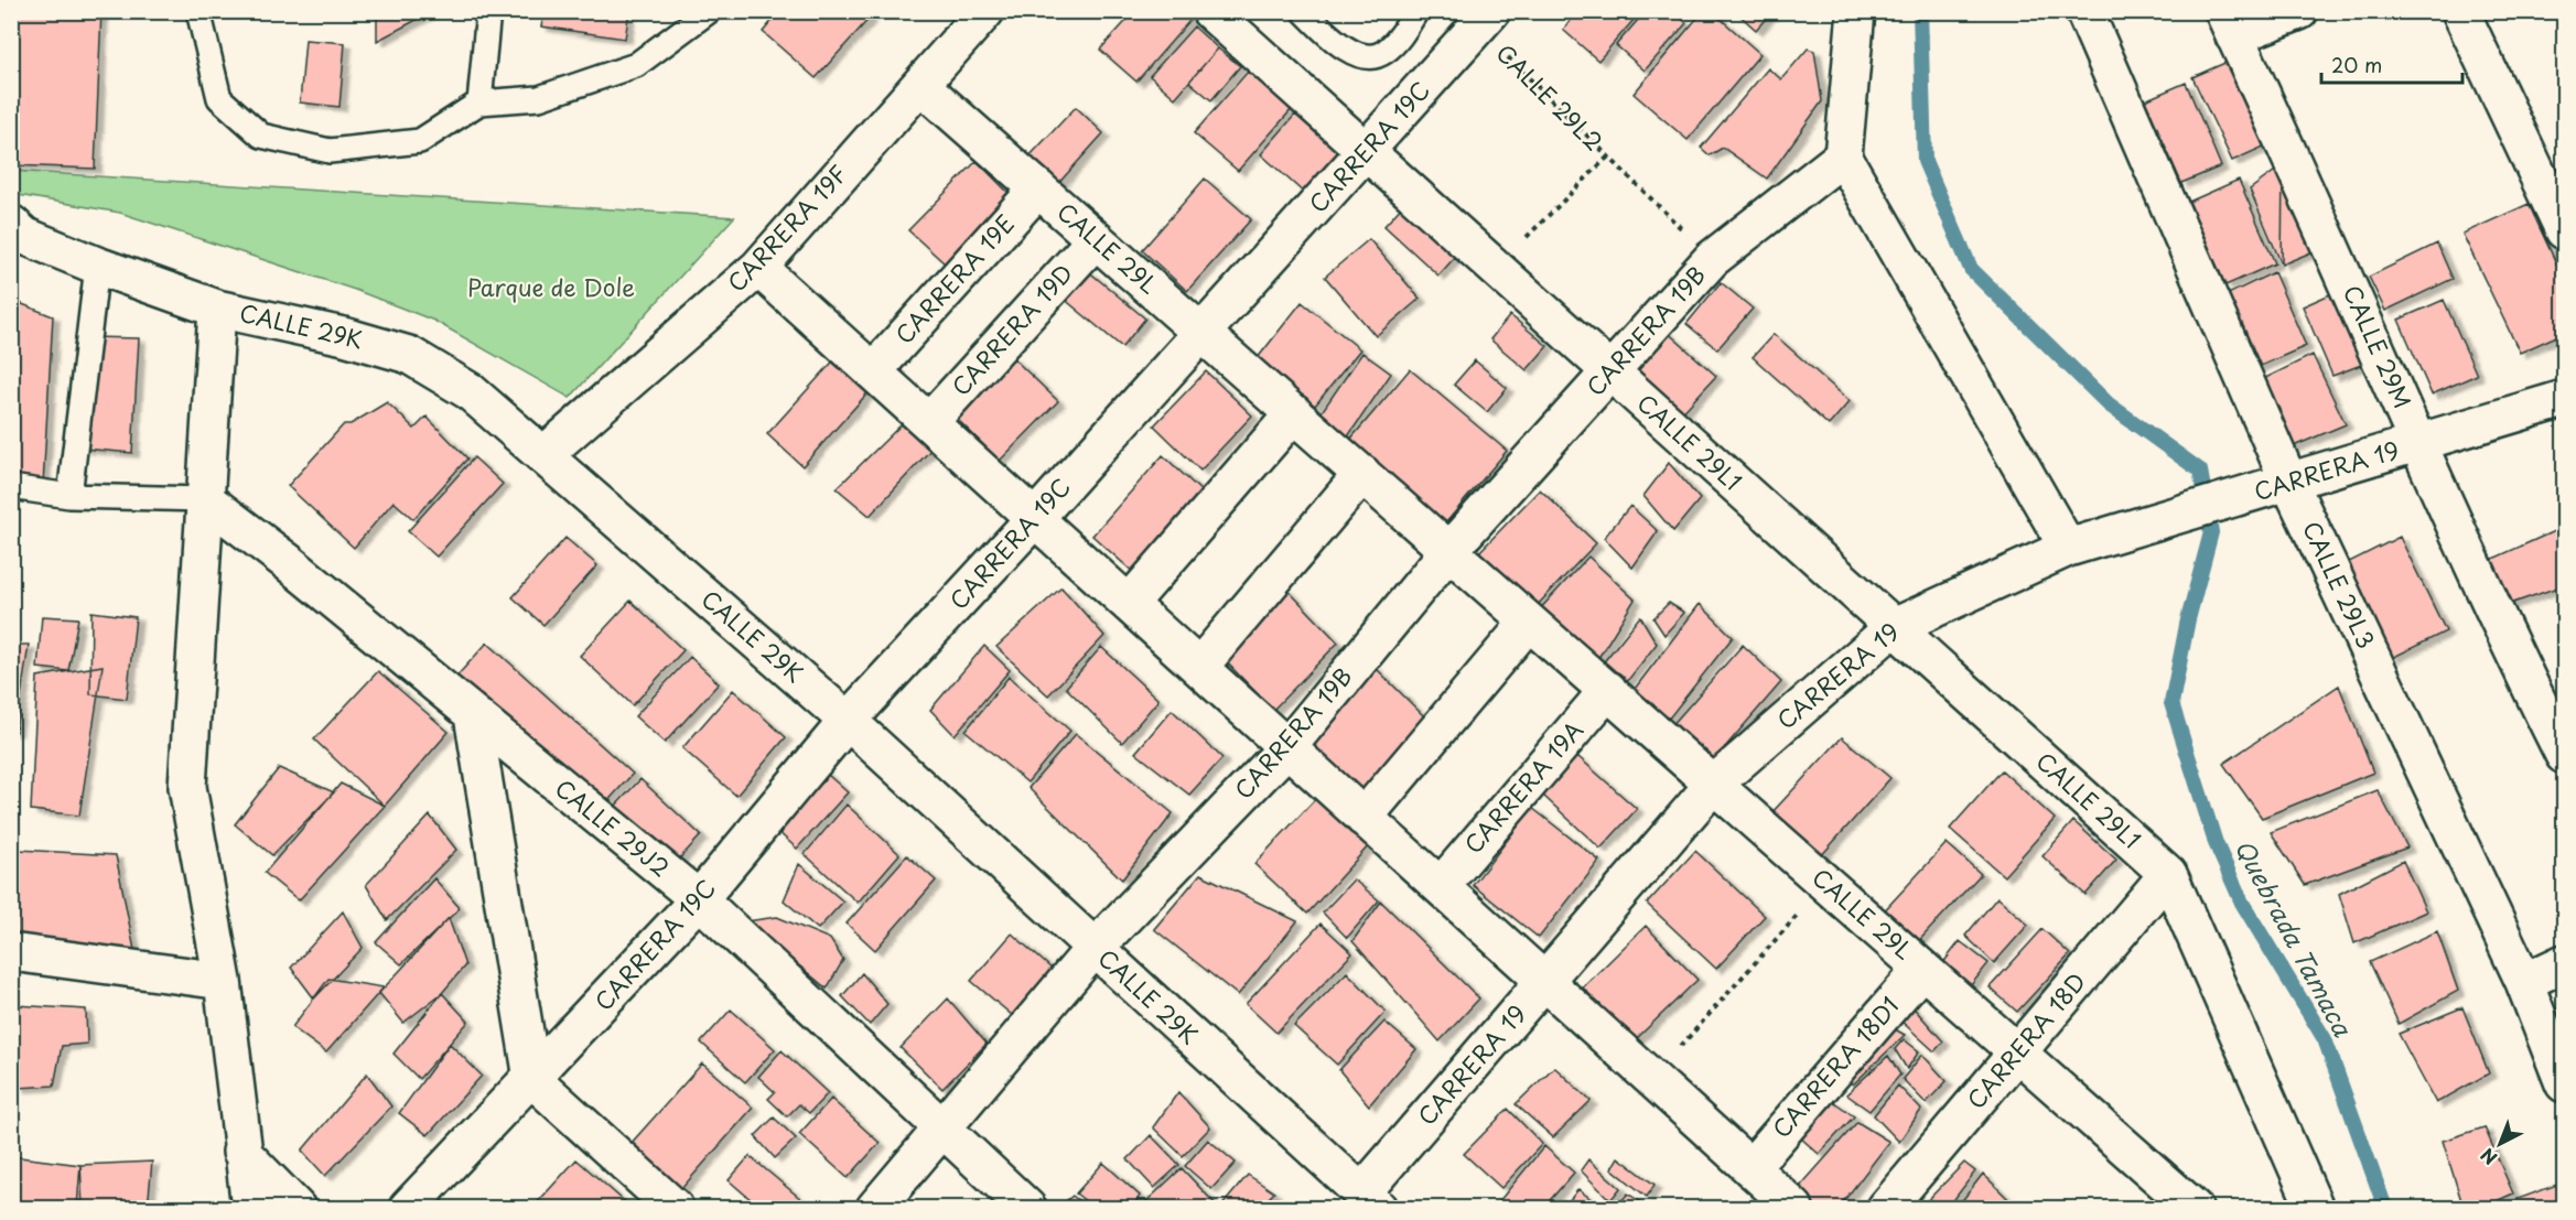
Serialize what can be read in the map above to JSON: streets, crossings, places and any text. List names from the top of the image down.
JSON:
{
  "streets": {
    "street": [
      "CARRERA 19C",
      "CARRERA 19F",
      "CALLE 29L",
      "CARRERA 19E",
      "CALLE 29K",
      "CARRERA 19D",
      "CARRERA 19B",
      "CALLE 29M",
      "CALLE 29L1",
      "CARRERA 19",
      "CALLE 29L3",
      "CARRERA 19A",
      "CALLE 29J2",
      "CARRERA 18D",
      "CARRERA 18D1"
    ],
    "path": ["CALLE 29L2"]
  },
  "crossings": [
    ["CALLE 29L2", "CARRERA 19C"],
    ["CALLE 29L2", "CARRERA 19B"],
    ["CALLE 29L2", "CALLE 29L1"],
    ["CARRERA 19C", "CALLE 29L"],
    ["CARRERA 19C", "CALLE 29K"],
    ["CARRERA 19C", "CALLE 29L1"],
    ["CARRERA 19C", "CALLE 29J2"],
    ["CARRERA 19F", "CALLE 29L"],
    ["CARRERA 19F", "CALLE 29K"],
    ["CALLE 29L", "CARRERA 19E"],
    ["CALLE 29L", "CARRERA 19D"],
    ["CALLE 29L", "CARRERA 19B"],
    ["CALLE 29L", "CARRERA 19"],
    ["CALLE 29L", "CARRERA 19A"],
    ["CALLE 29L", "CARRERA 18D"],
    ["CALLE 29L", "CARRERA 18D1"],
    ["CALLE 29K", "CARRERA 19B"],
    ["CALLE 29K", "CARRERA 19"],
    ["CARRERA 19B", "CALLE 29L1"],
    ["CARRERA 19B", "CALLE 29J2"],
    ["CALLE 29M", "CARRERA 19"],
    ["CALLE 29L1", "CARRERA 19"],
    ["CALLE 29L1", "CARRERA 18D"],
    ["CARRERA 19", "CALLE 29L3"]
  ],
  "water": ["Quebrada Tamaca"],
  "parks": ["Parque de Dole"],
  "scale_bar": "20 m",
  "north": "bottom left"
}
